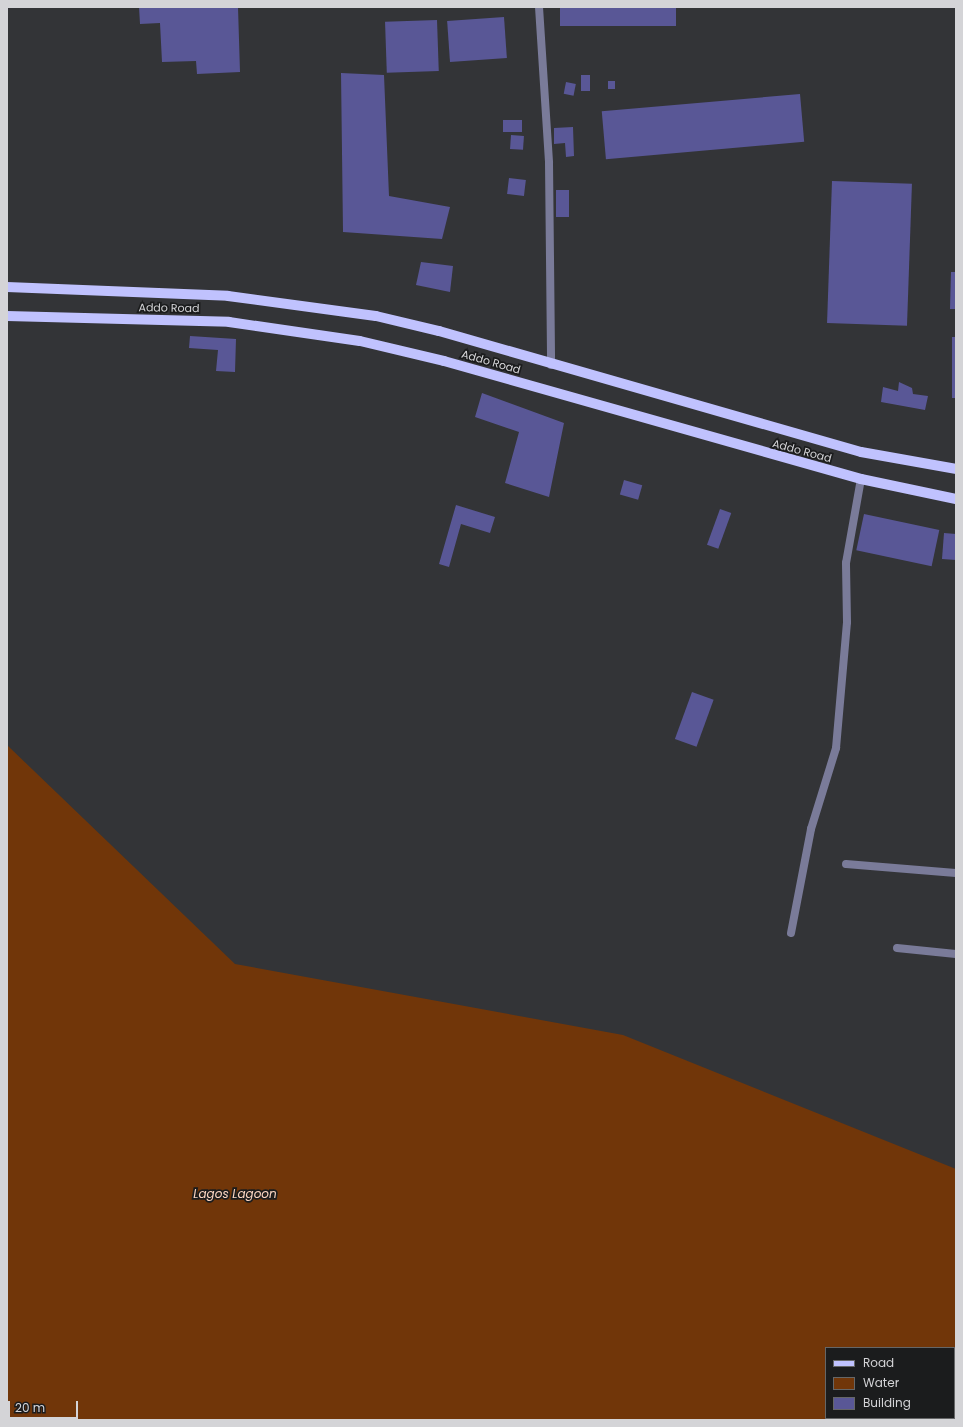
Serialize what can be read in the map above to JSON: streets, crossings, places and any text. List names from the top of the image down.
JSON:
{
  "streets": {
    "main road": ["Addo Road"]
  },
  "water": ["Lagos Lagoon"],
  "legend": ["Road", "Water", "Building"],
  "scale_bar": "20 m"
}
